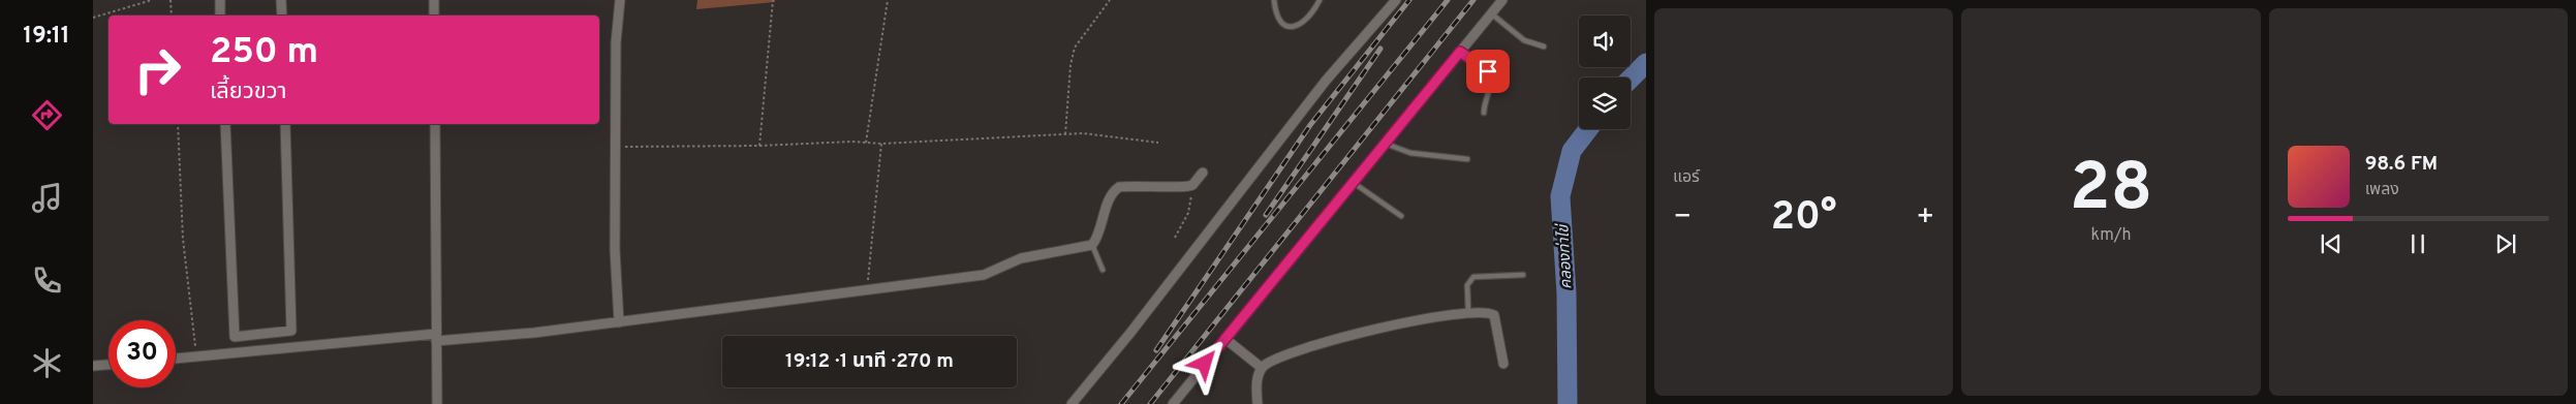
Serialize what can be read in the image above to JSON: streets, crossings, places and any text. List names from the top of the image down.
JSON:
{
  "water": ["คลองท่าไข่"],
  "page": {
    "tabs": "19:11",
    "tile": [
      "แอร์",
      ["28", "km/h"]
    ],
    "turn": ["250 m", "เลี้ยวขวา"],
    "song": ["98.6 FM", "เพลง"],
    "heat": ["−", "20°", "+"],
    "limit": "30",
    "trip": "19:12 · 1 นาที · 270 m"
  }
}
